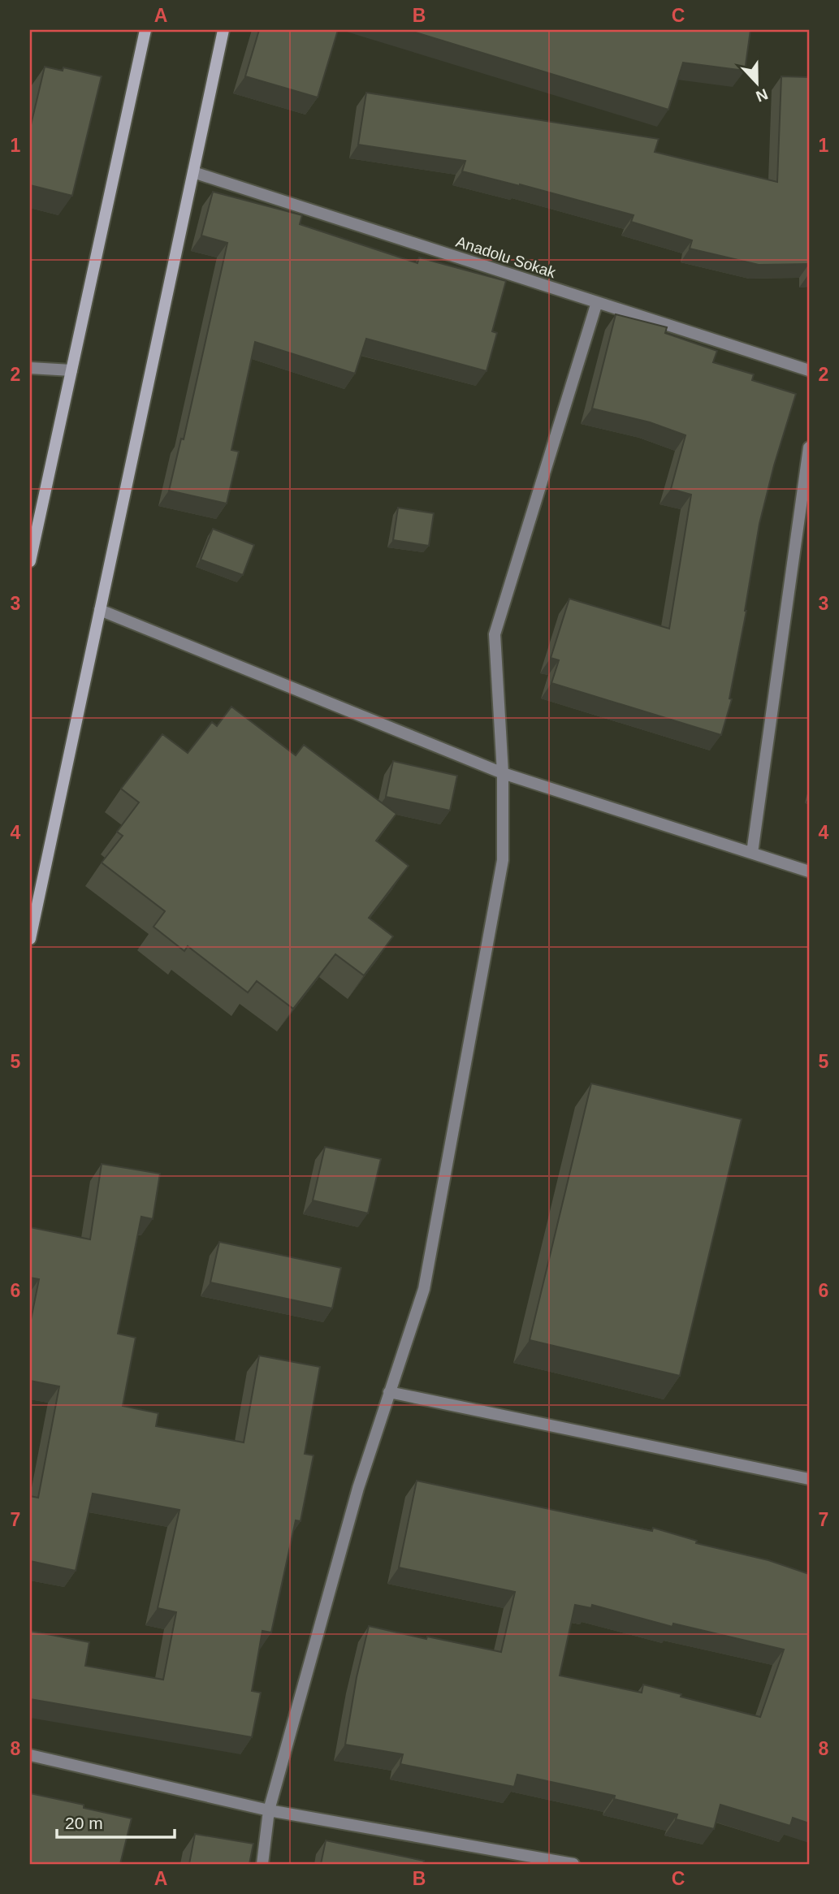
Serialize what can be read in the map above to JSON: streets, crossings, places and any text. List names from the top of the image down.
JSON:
{
  "streets": {
    "street": ["Anadolu Sokak"]
  },
  "scale_bar": "20 m",
  "north": "bottom",
  "grid": {
    "columns": ["A", "B", "C"],
    "rows": [
      "1",
      "2",
      "3",
      "4",
      "5",
      "6",
      "7",
      "8"
    ]
  }
}
